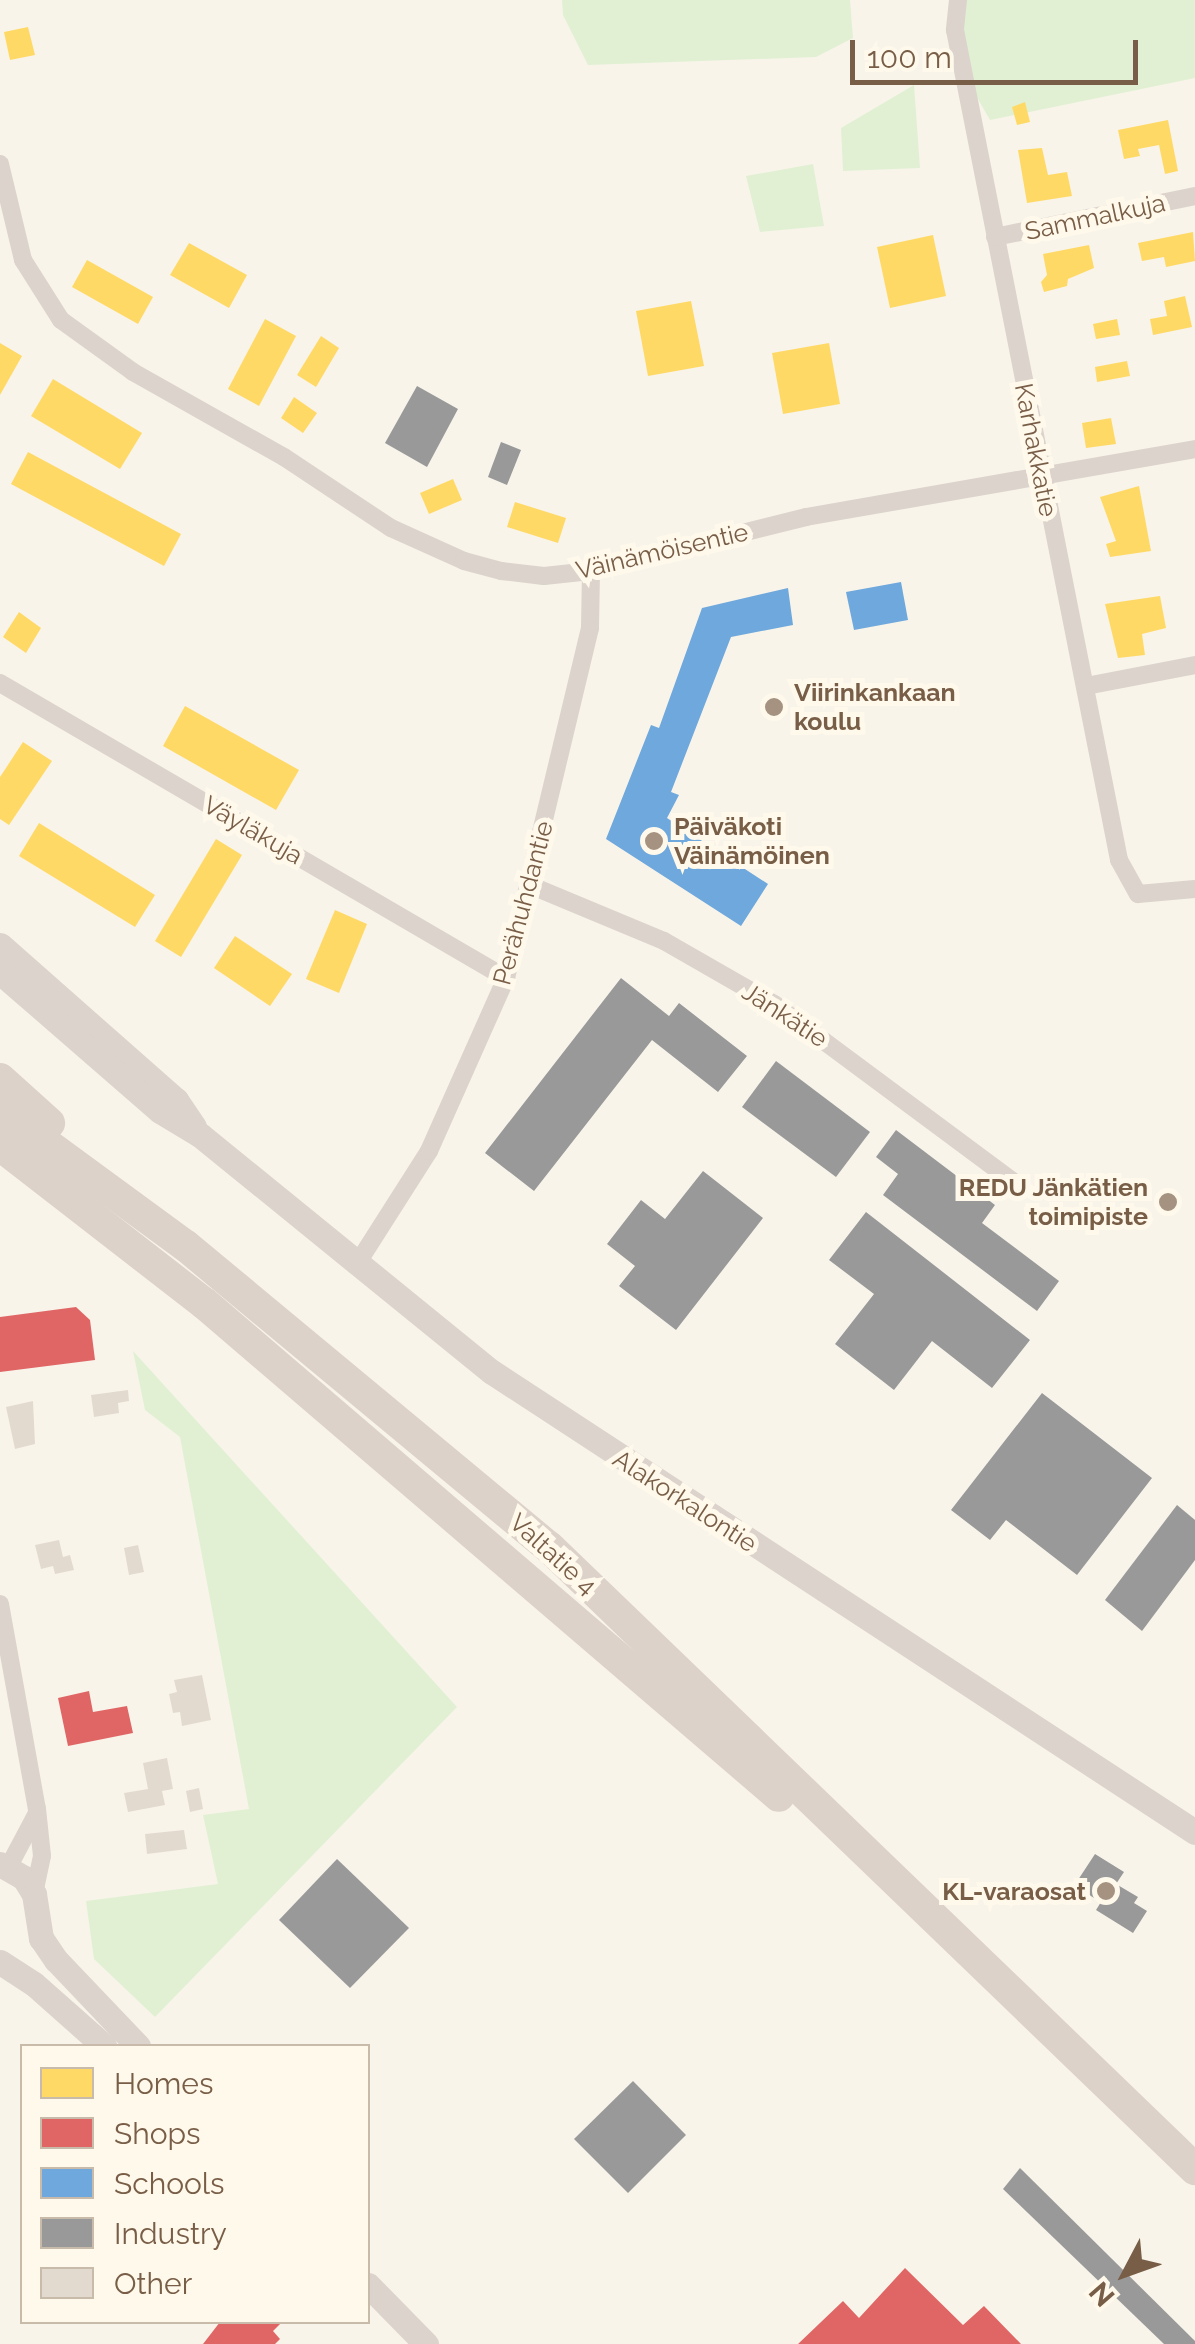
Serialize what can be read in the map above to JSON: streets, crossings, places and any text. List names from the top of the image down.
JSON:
{
  "streets": {
    "highway": ["Valtatie 4"],
    "street": [
      "Sammalkuja",
      "Karhakkatie",
      "Väinämöisentie",
      "Väyläkuja",
      "Perähuhdantie",
      "Jänkätie",
      "Alakorkalontie"
    ]
  },
  "crossings": [
    ["Sammalkuja", "Karhakkatie"],
    ["Karhakkatie", "Väinämöisentie"],
    ["Väinämöisentie", "Perähuhdantie"],
    ["Väyläkuja", "Perähuhdantie"],
    ["Perähuhdantie", "Jänkätie"],
    ["Perähuhdantie", "Alakorkalontie"]
  ],
  "places": [
    "Viirinkankaan koulu",
    "Päiväkoti Väinämöinen",
    "REDU Jänkätien toimipiste",
    "KL-varaosat"
  ],
  "legend": [
    "Homes",
    "Shops",
    "Schools",
    "Industry",
    "Other"
  ],
  "scale_bar": "100 m",
  "north": "bottom left"
}
